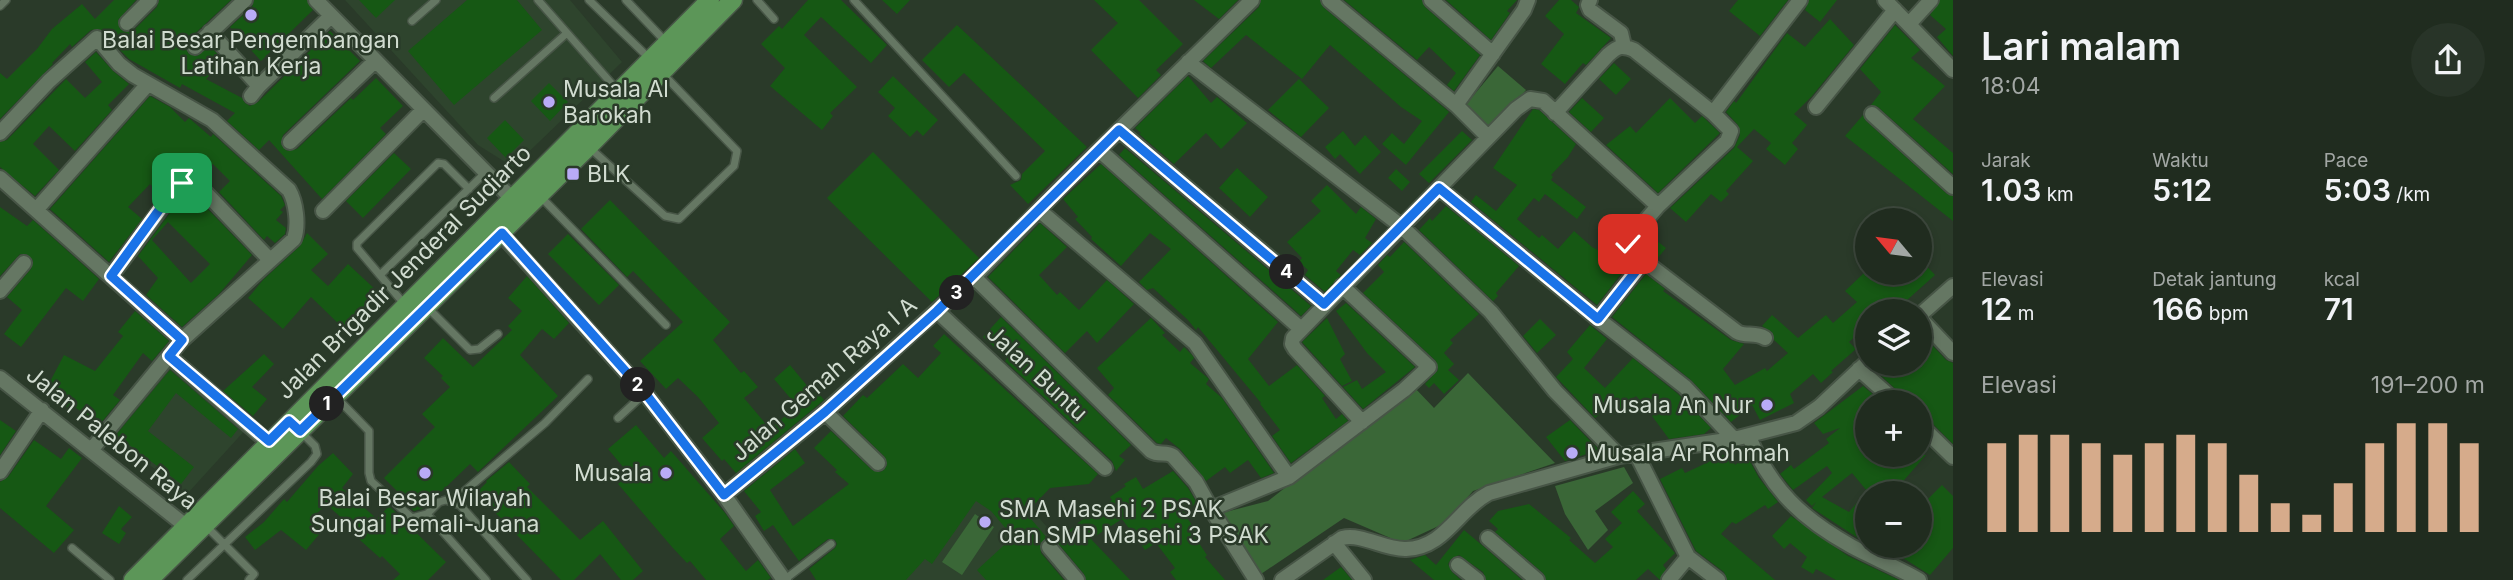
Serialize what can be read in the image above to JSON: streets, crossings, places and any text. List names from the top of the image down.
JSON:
{
  "streets": {
    "main road": ["Jalan Brigadir Jenderal Sudiarto"],
    "street": ["Jalan Buntu", "Jalan Gemah Raya I A", "Jalan Palebon Raya"]
  },
  "crossings": [
    ["Jalan Brigadir Jenderal Sudiarto", "Jalan Palebon Raya"],
    ["Jalan Buntu", "Jalan Gemah Raya I A"]
  ],
  "places": {
    "other": [
      "Balai Besar Pengembangan Latihan Kerja",
      "Musala Al Barokah",
      "Musala An Nur",
      "Musala Ar Rohmah",
      "Balai Besar Wilayah Sungai Pemali-Juana",
      "Musala",
      "SMA Masehi 2 PSAK dan SMP Masehi 3 PSAK"
    ],
    "transit": ["BLK"]
  },
  "north": "top left",
  "page": {
    "heading": ["Lari malam", "18:04"],
    "stats": [
      ["Jarak", "1.03 km"],
      ["Waktu", "5:12"],
      ["Pace", "5:03 /km"],
      ["Elevasi", "12 m"],
      ["Detak jantung", "166 bpm"],
      ["kcal", "71"]
    ],
    "map_buttons": ["+", "−"],
    "pins": [
      "4",
      "3",
      "2",
      "1"
    ],
    "chart": ["Elevasi", "191–200 m"]
  }
}
